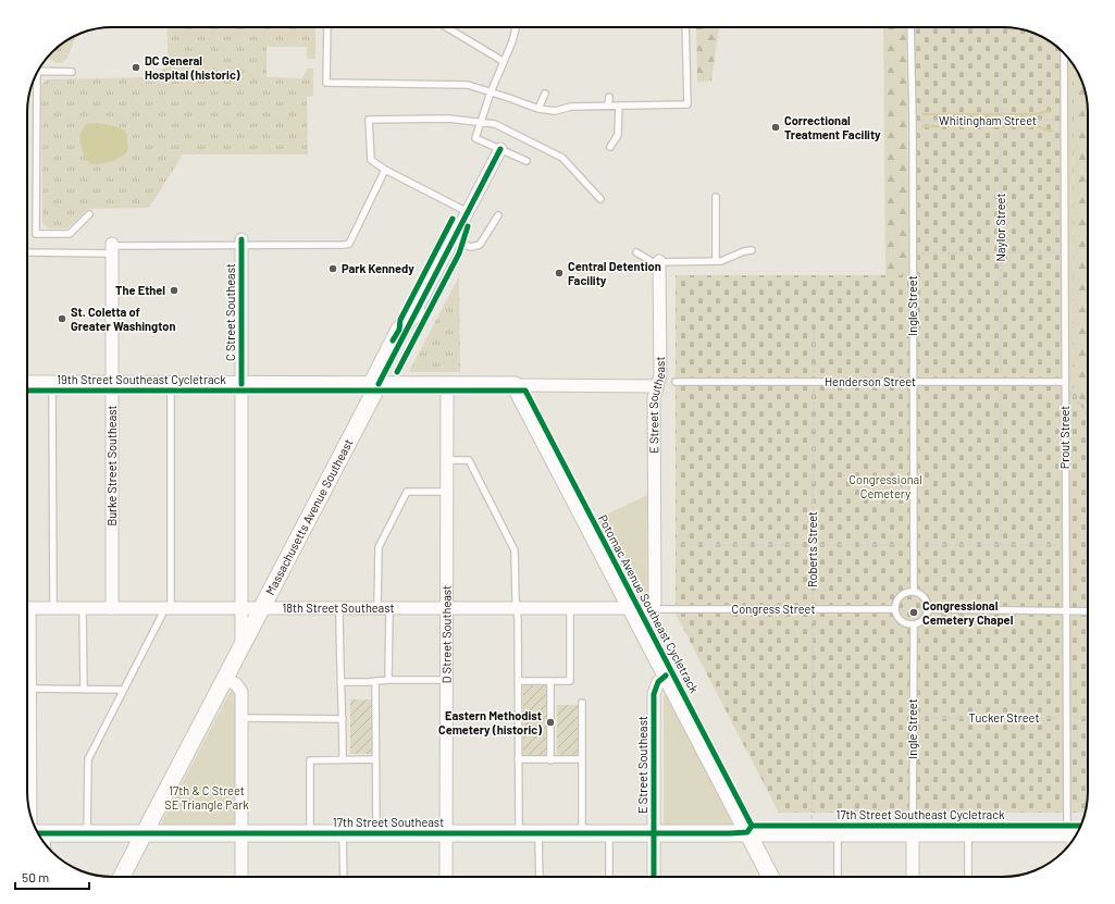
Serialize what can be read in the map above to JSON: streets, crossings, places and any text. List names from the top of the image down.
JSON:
{
  "streets": {
    "main road": ["Massachusetts Avenue Southeast", "17th Street Southeast"],
    "street": [
      "C Street Southeast",
      "E Street Southeast",
      "Burke Street Southeast",
      "18th Street Southeast",
      "D Street Southeast"
    ],
    "lane": [
      "Ingle Street",
      "Henderson Street",
      "Prout Street",
      "Congress Street"
    ],
    "path": [
      "Whitingham Street",
      "Naylor Street",
      "Roberts Street",
      "Tucker Street"
    ],
    "cycle path": ["19th Street Southeast Cycletrack", "17th Street Southeast Cycletrack"]
  },
  "crossings": [
    ["Whitingham Street", "Naylor Street"],
    ["Whitingham Street", "Ingle Street"],
    ["Whitingham Street", "Prout Street"],
    ["Naylor Street", "Henderson Street"],
    ["Ingle Street", "Henderson Street"],
    ["Ingle Street", "Congress Street"],
    ["Ingle Street", "Tucker Street"],
    ["Ingle Street", "17th Street Southeast"],
    ["C Street Southeast", "Massachusetts Avenue Southeast"],
    ["C Street Southeast", "18th Street Southeast"],
    ["Henderson Street", "Prout Street"],
    ["Henderson Street", "Roberts Street"],
    ["E Street Southeast", "Congress Street"],
    ["E Street Southeast", "17th Street Southeast"],
    ["Prout Street", "Tucker Street"],
    ["Prout Street", "17th Street Southeast"],
    ["Burke Street Southeast", "18th Street Southeast"],
    ["Massachusetts Avenue Southeast", "18th Street Southeast"],
    ["Massachusetts Avenue Southeast", "17th Street Southeast"],
    ["Roberts Street", "Congress Street"],
    ["18th Street Southeast", "D Street Southeast"],
    ["D Street Southeast", "17th Street Southeast"]
  ],
  "parks": ["Congressional Cemetery", "17th & C Street SE Triangle Park"],
  "places": [
    "DC General Hospital (historic)",
    "Correctional Treatment Facility",
    "Park Kennedy",
    "Central Detention Facility",
    "The Ethel",
    "St. Coletta of Greater Washington",
    "Congressional Cemetery Chapel",
    "Eastern Methodist Cemetery (historic)"
  ],
  "scale_bar": "50 m"
}
